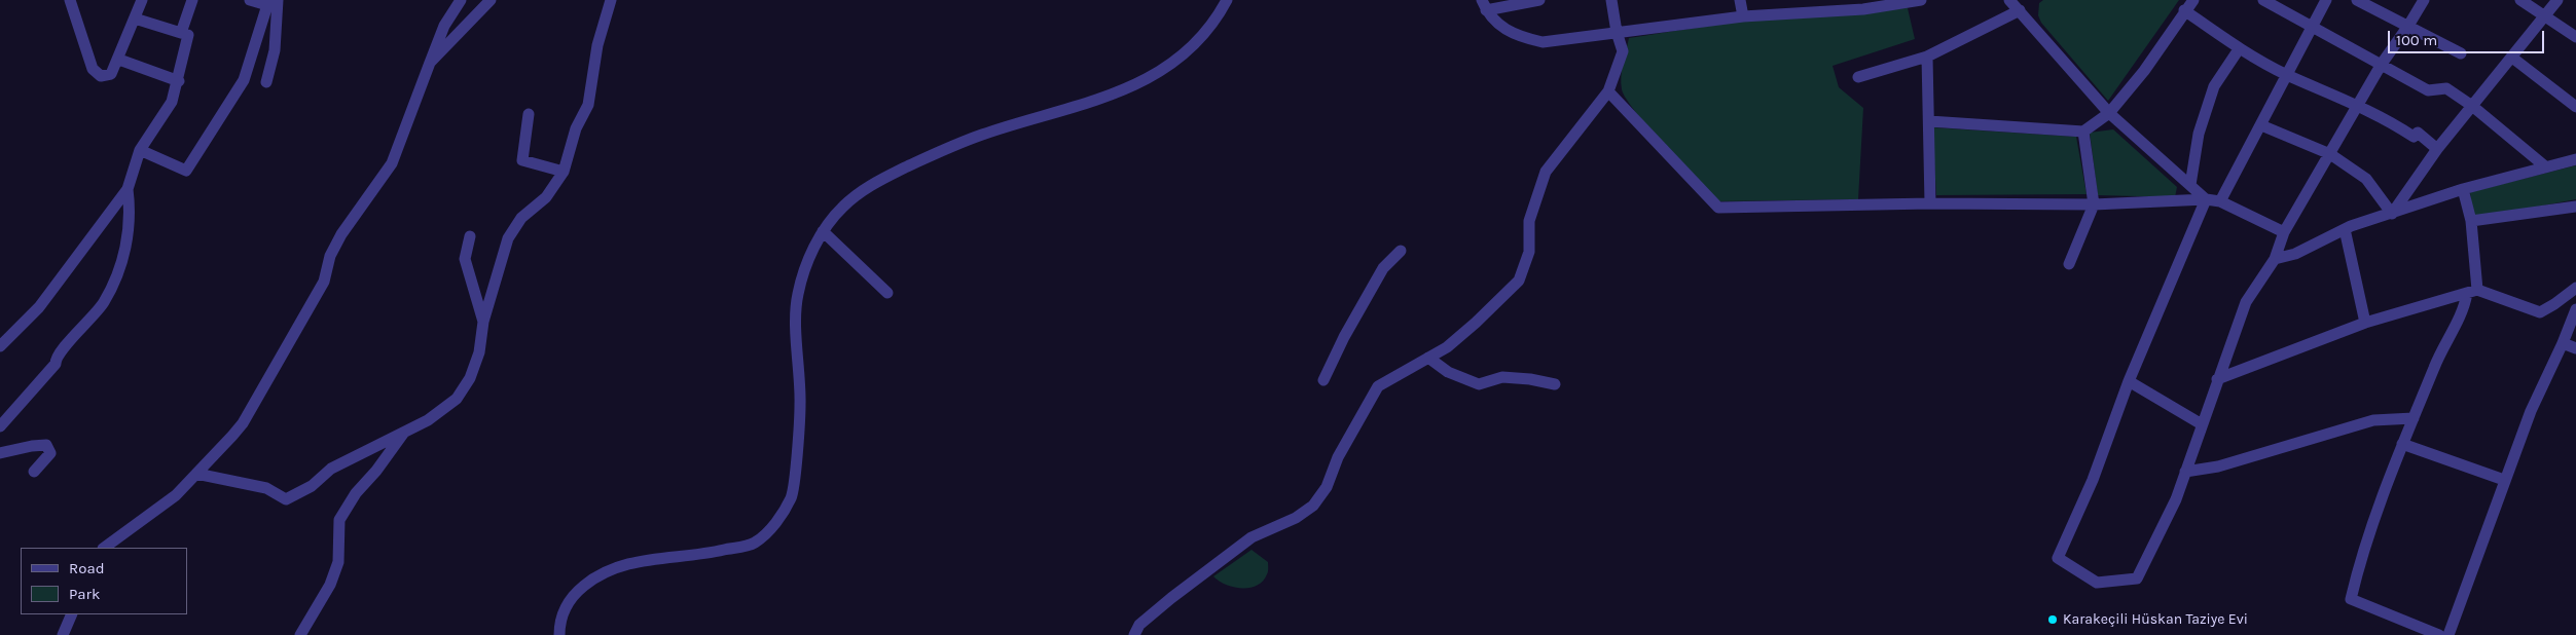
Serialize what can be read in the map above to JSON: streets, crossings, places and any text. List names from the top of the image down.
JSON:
{
  "places": ["Karakeçili Hüskan Taziye Evi"],
  "legend": ["Road", "Park"],
  "scale_bar": "100 m"
}
